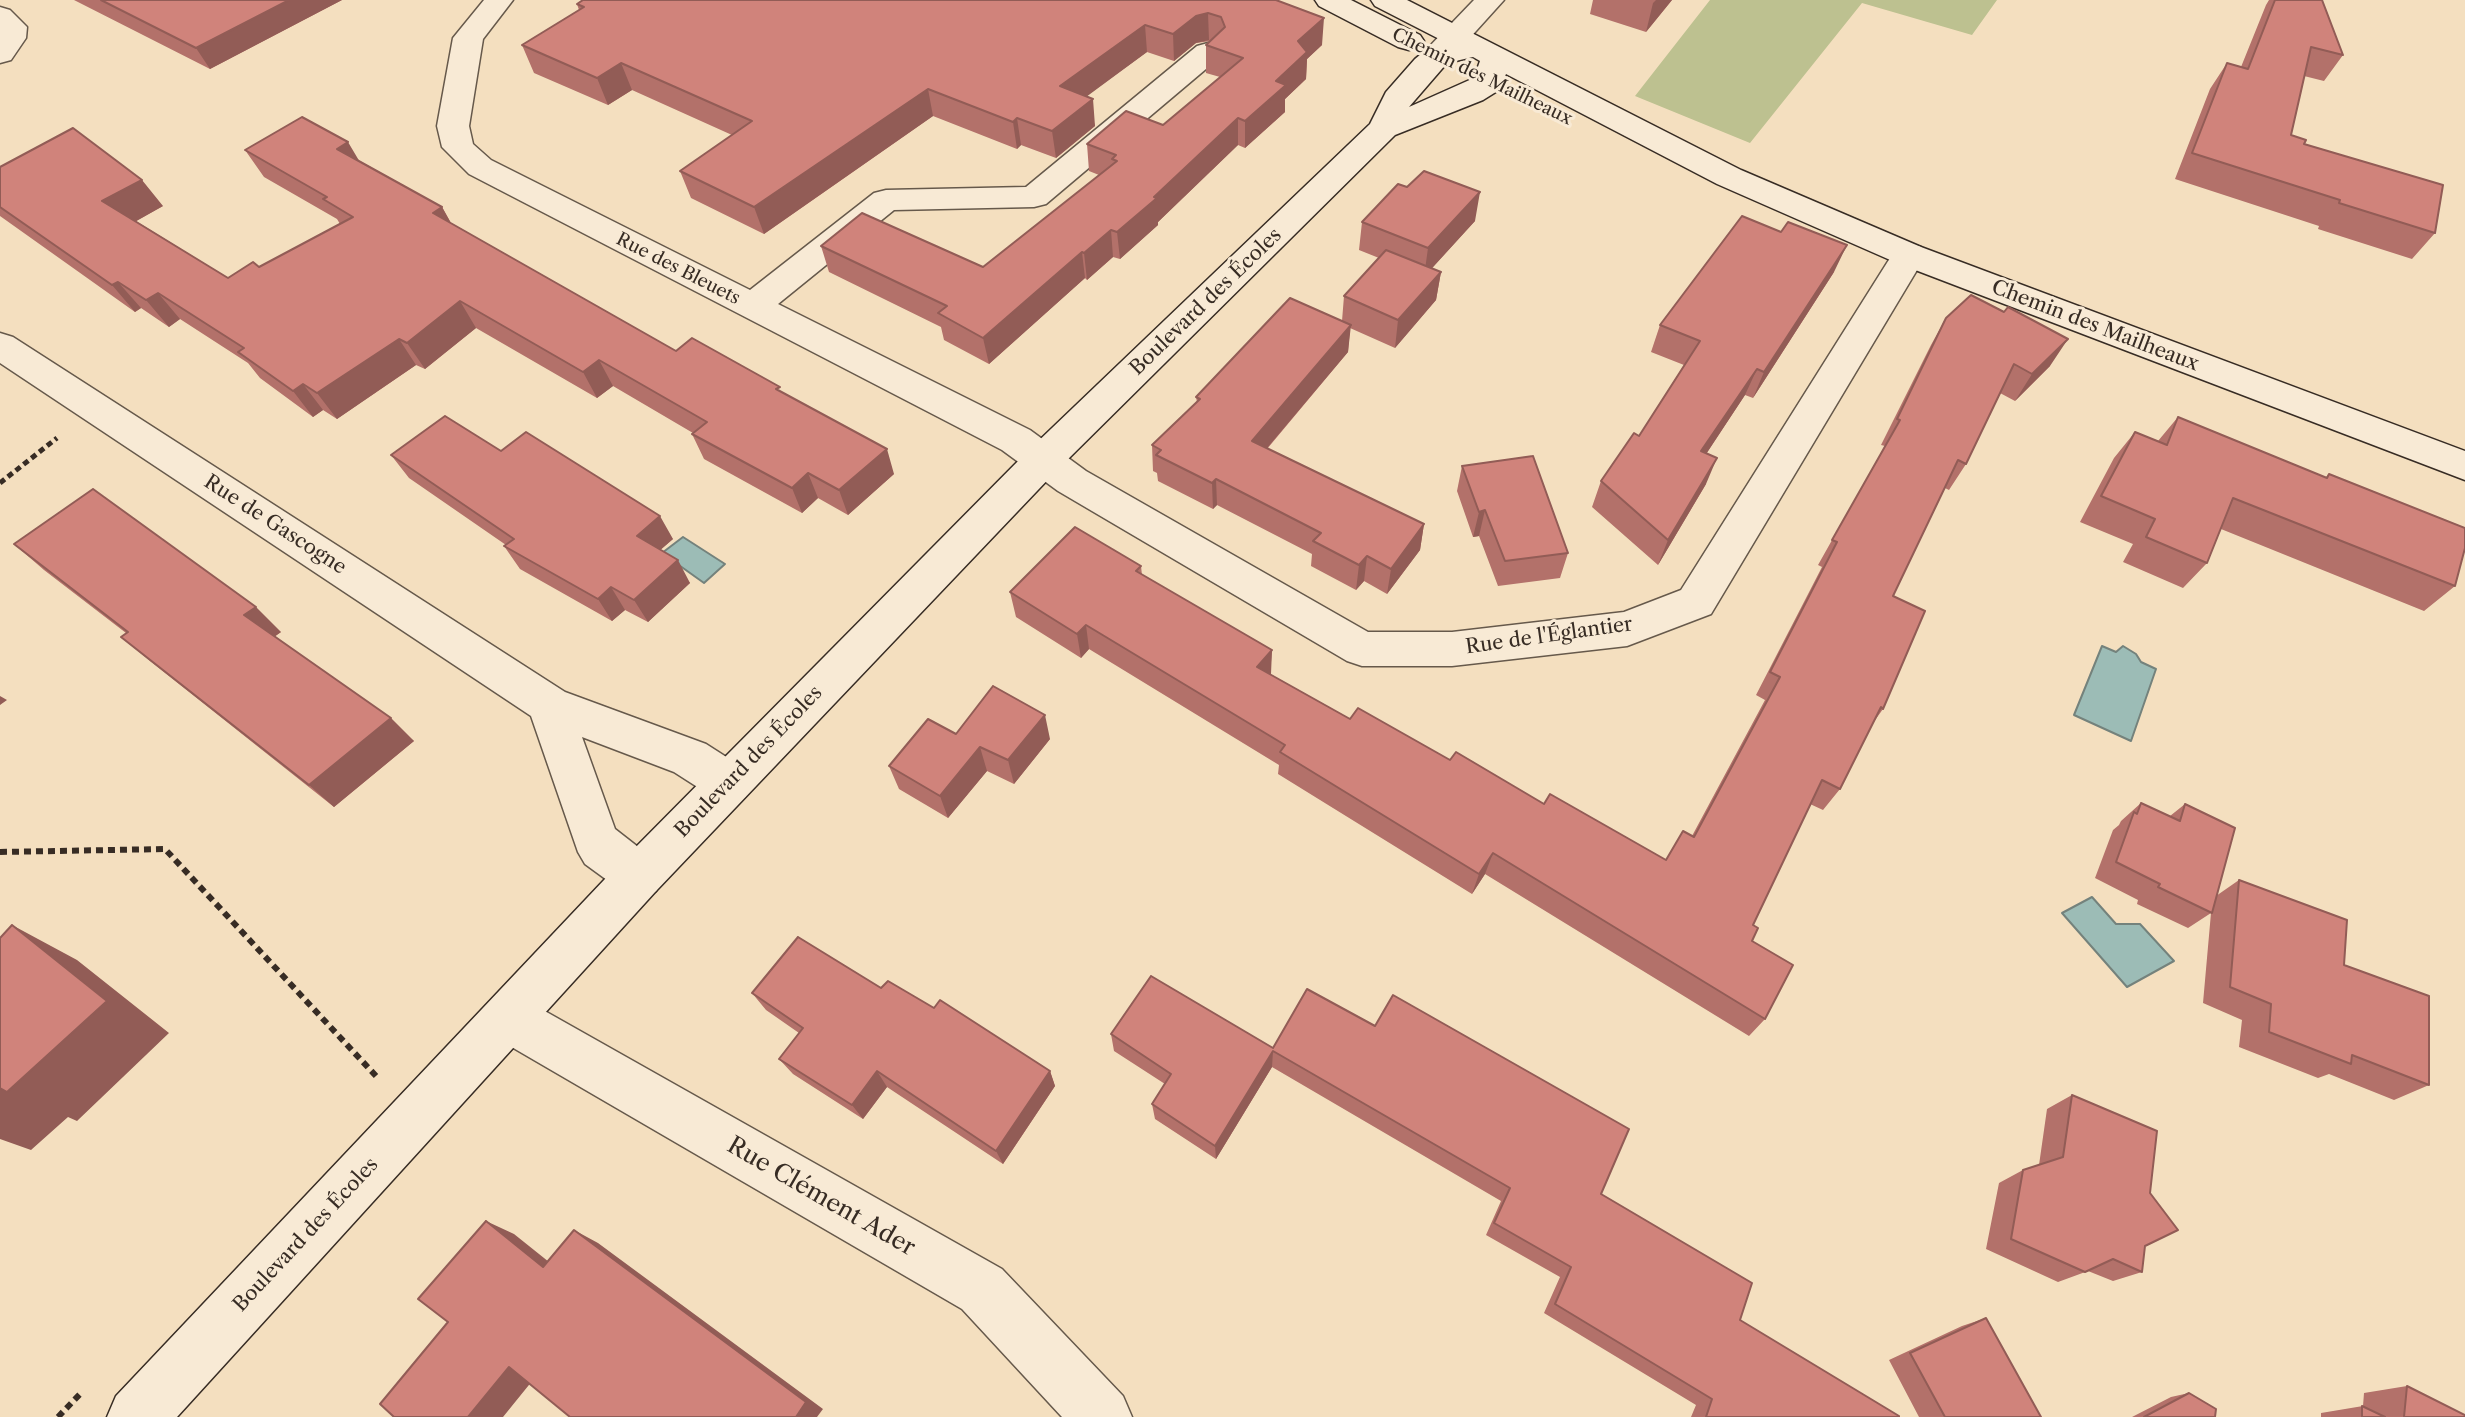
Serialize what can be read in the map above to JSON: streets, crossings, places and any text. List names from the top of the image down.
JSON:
{
  "streets": {
    "street": [
      "Chemin des Mailheaux",
      "Rue des Bleuets",
      "Boulevard des Écoles",
      "Rue de Gascogne",
      "Rue de l'Églantier",
      "Rue Clément Ader"
    ]
  },
  "crossings": [
    ["Chemin des Mailheaux", "Boulevard des Écoles"],
    ["Chemin des Mailheaux", "Rue de l'Églantier"],
    ["Rue des Bleuets", "Boulevard des Écoles"],
    ["Rue des Bleuets", "Rue de l'Églantier"],
    ["Boulevard des Écoles", "Rue de Gascogne"],
    ["Boulevard des Écoles", "Rue de l'Églantier"],
    ["Boulevard des Écoles", "Rue Clément Ader"]
  ]
}
